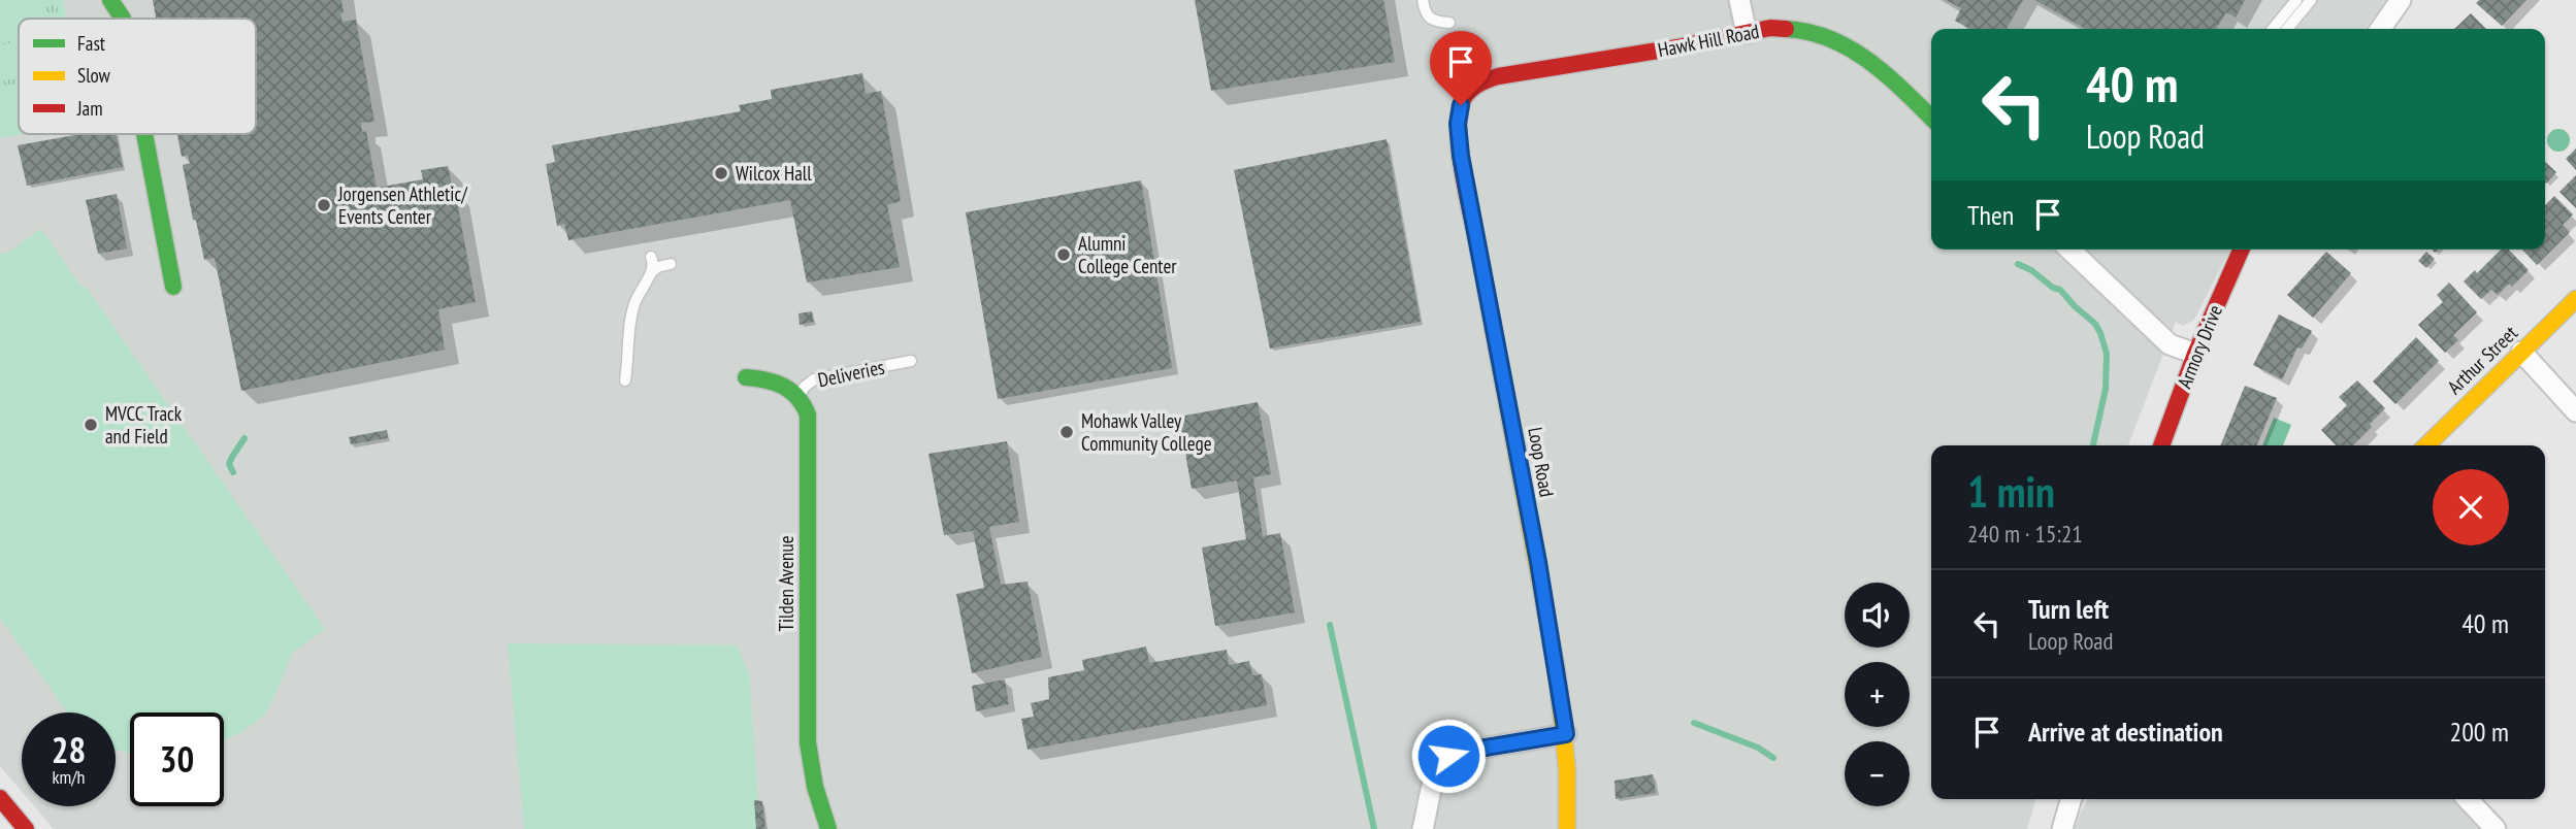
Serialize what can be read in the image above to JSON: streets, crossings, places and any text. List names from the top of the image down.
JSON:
{
  "streets": {
    "street": [
      "Hawk Hill Road",
      "Armory Drive",
      "Arthur Street",
      "Loop Road",
      "Tilden Avenue"
    ],
    "lane": ["Deliveries"]
  },
  "crossings": [
    ["Hawk Hill Road", "Loop Road"],
    ["Deliveries", "Tilden Avenue"]
  ],
  "places": [
    "Wilcox Hall",
    "Jorgensen Athletic/ Events Center",
    "Alumni College Center",
    "MVCC Track and Field",
    "Mohawk Valley Community College"
  ],
  "legend": ["Fast", "Slow", "Jam"],
  "page": {
    "turn": ["40 m", "Loop Road"],
    "then": "Then",
    "heading": ["1 min", "240 m · 15:21"],
    "list": [
      {
        "name": "Turn left",
        "note": "Loop Road",
        "value": "40 m"
      },
      {
        "name": "Arrive at destination",
        "value": "200 m"
      }
    ],
    "map_buttons": ["+", "−"],
    "speed": "28 km/h",
    "limit": "30"
  }
}
